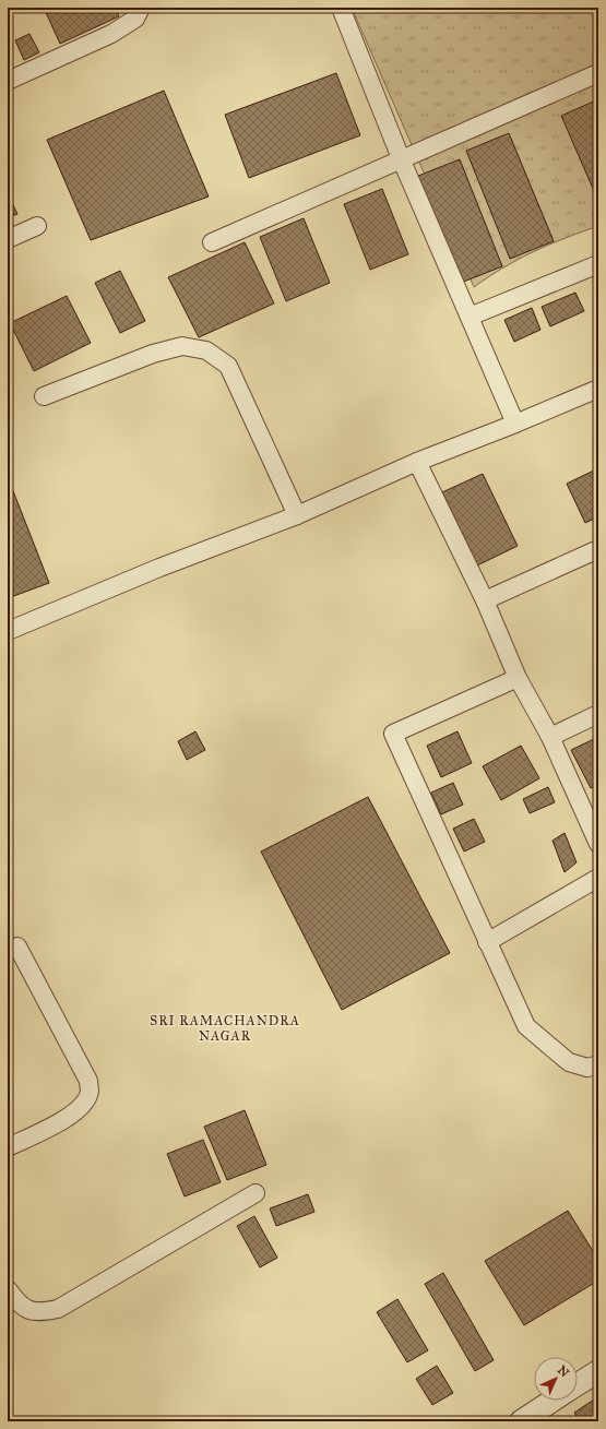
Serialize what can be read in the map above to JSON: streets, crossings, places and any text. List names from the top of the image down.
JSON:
{
  "districts": ["SRI RAMACHANDRA NAGAR"],
  "north": "top right"
}
